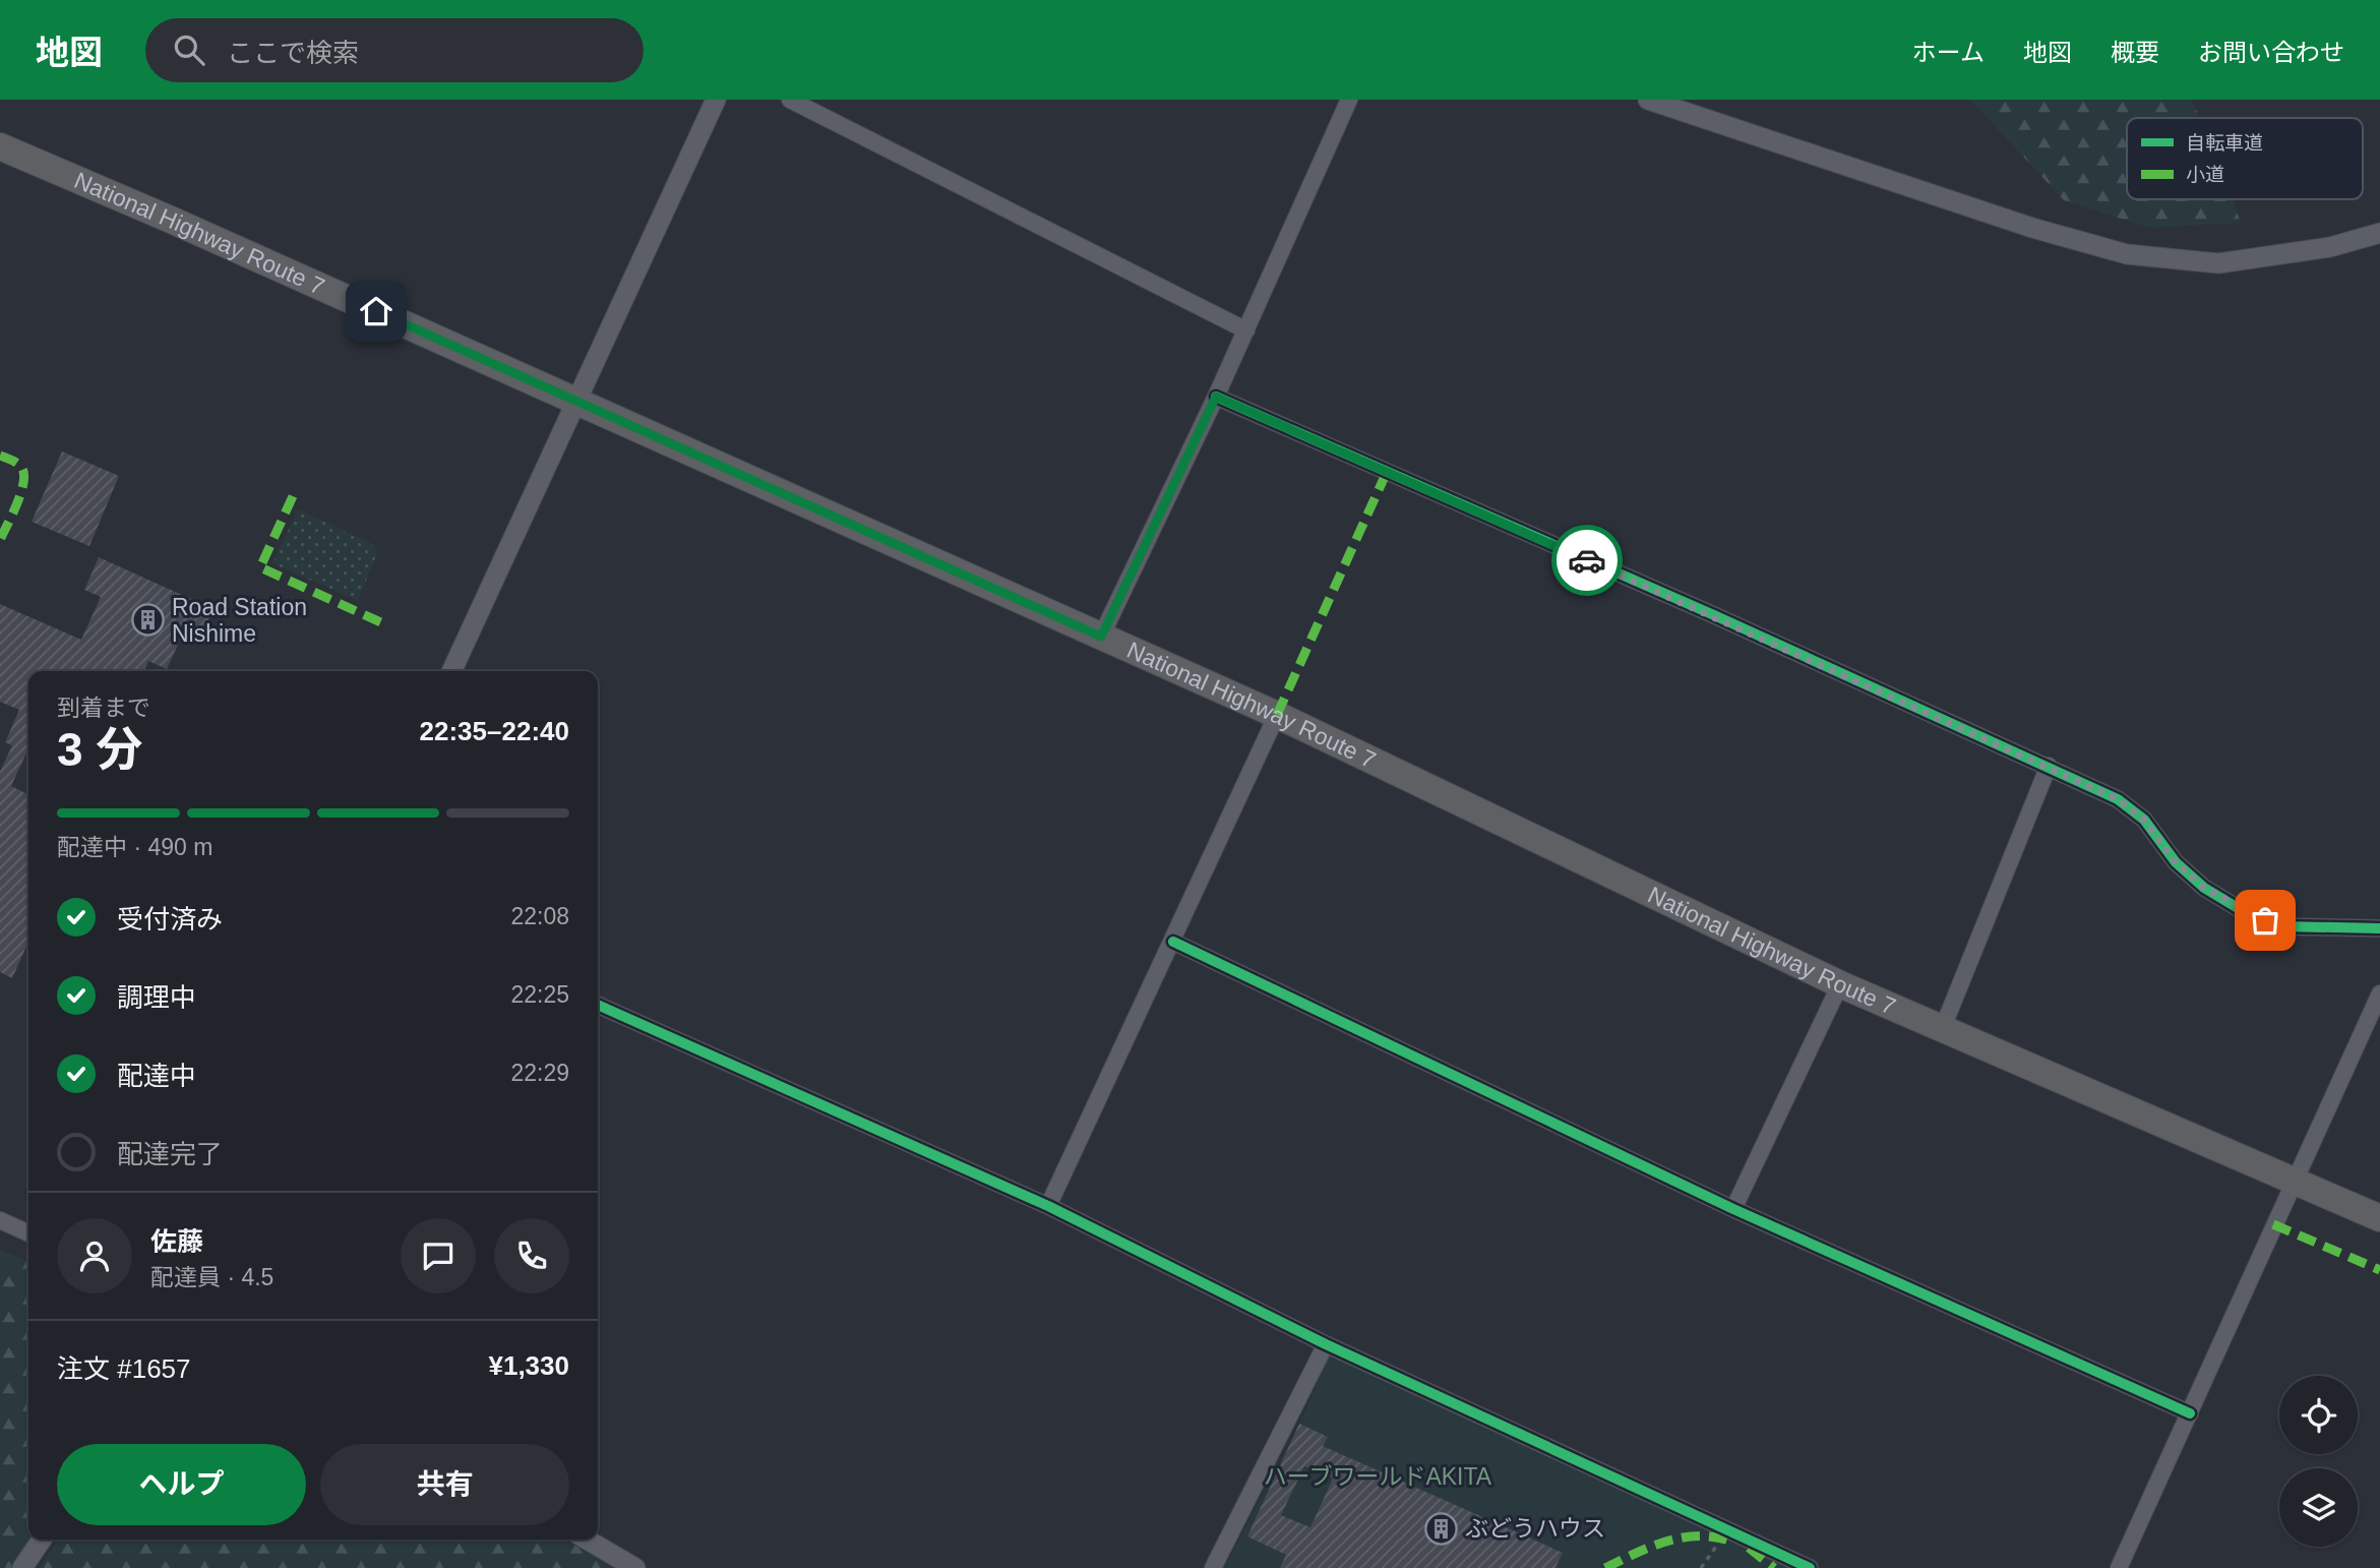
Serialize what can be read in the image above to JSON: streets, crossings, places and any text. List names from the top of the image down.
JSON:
{
  "streets": {
    "highway": ["National Highway Route 7"]
  },
  "parks": ["ハーブワールドAKITA"],
  "places": {
    "building": ["Road Station Nishime", "ぶどうハウス"]
  },
  "legend": ["自転車道", "小道"],
  "page": {
    "header": "地図",
    "search": "ここで検索",
    "nav": [
      "ホーム",
      "地図",
      "概要",
      "お問い合わせ"
    ],
    "heading": ["3 分", "到着まで", "22:35–22:40"],
    "panel": [
      "佐藤",
      "配達員 · 4.5",
      "注文 #1657",
      "¥1,330"
    ],
    "bar": "配達中 · 490 m",
    "list": [
      ["受付済み", "22:08"],
      ["調理中", "22:25"],
      ["配達中", "22:29"],
      "配達完了"
    ],
    "buttons": ["ヘルプ", "共有"]
  }
}
